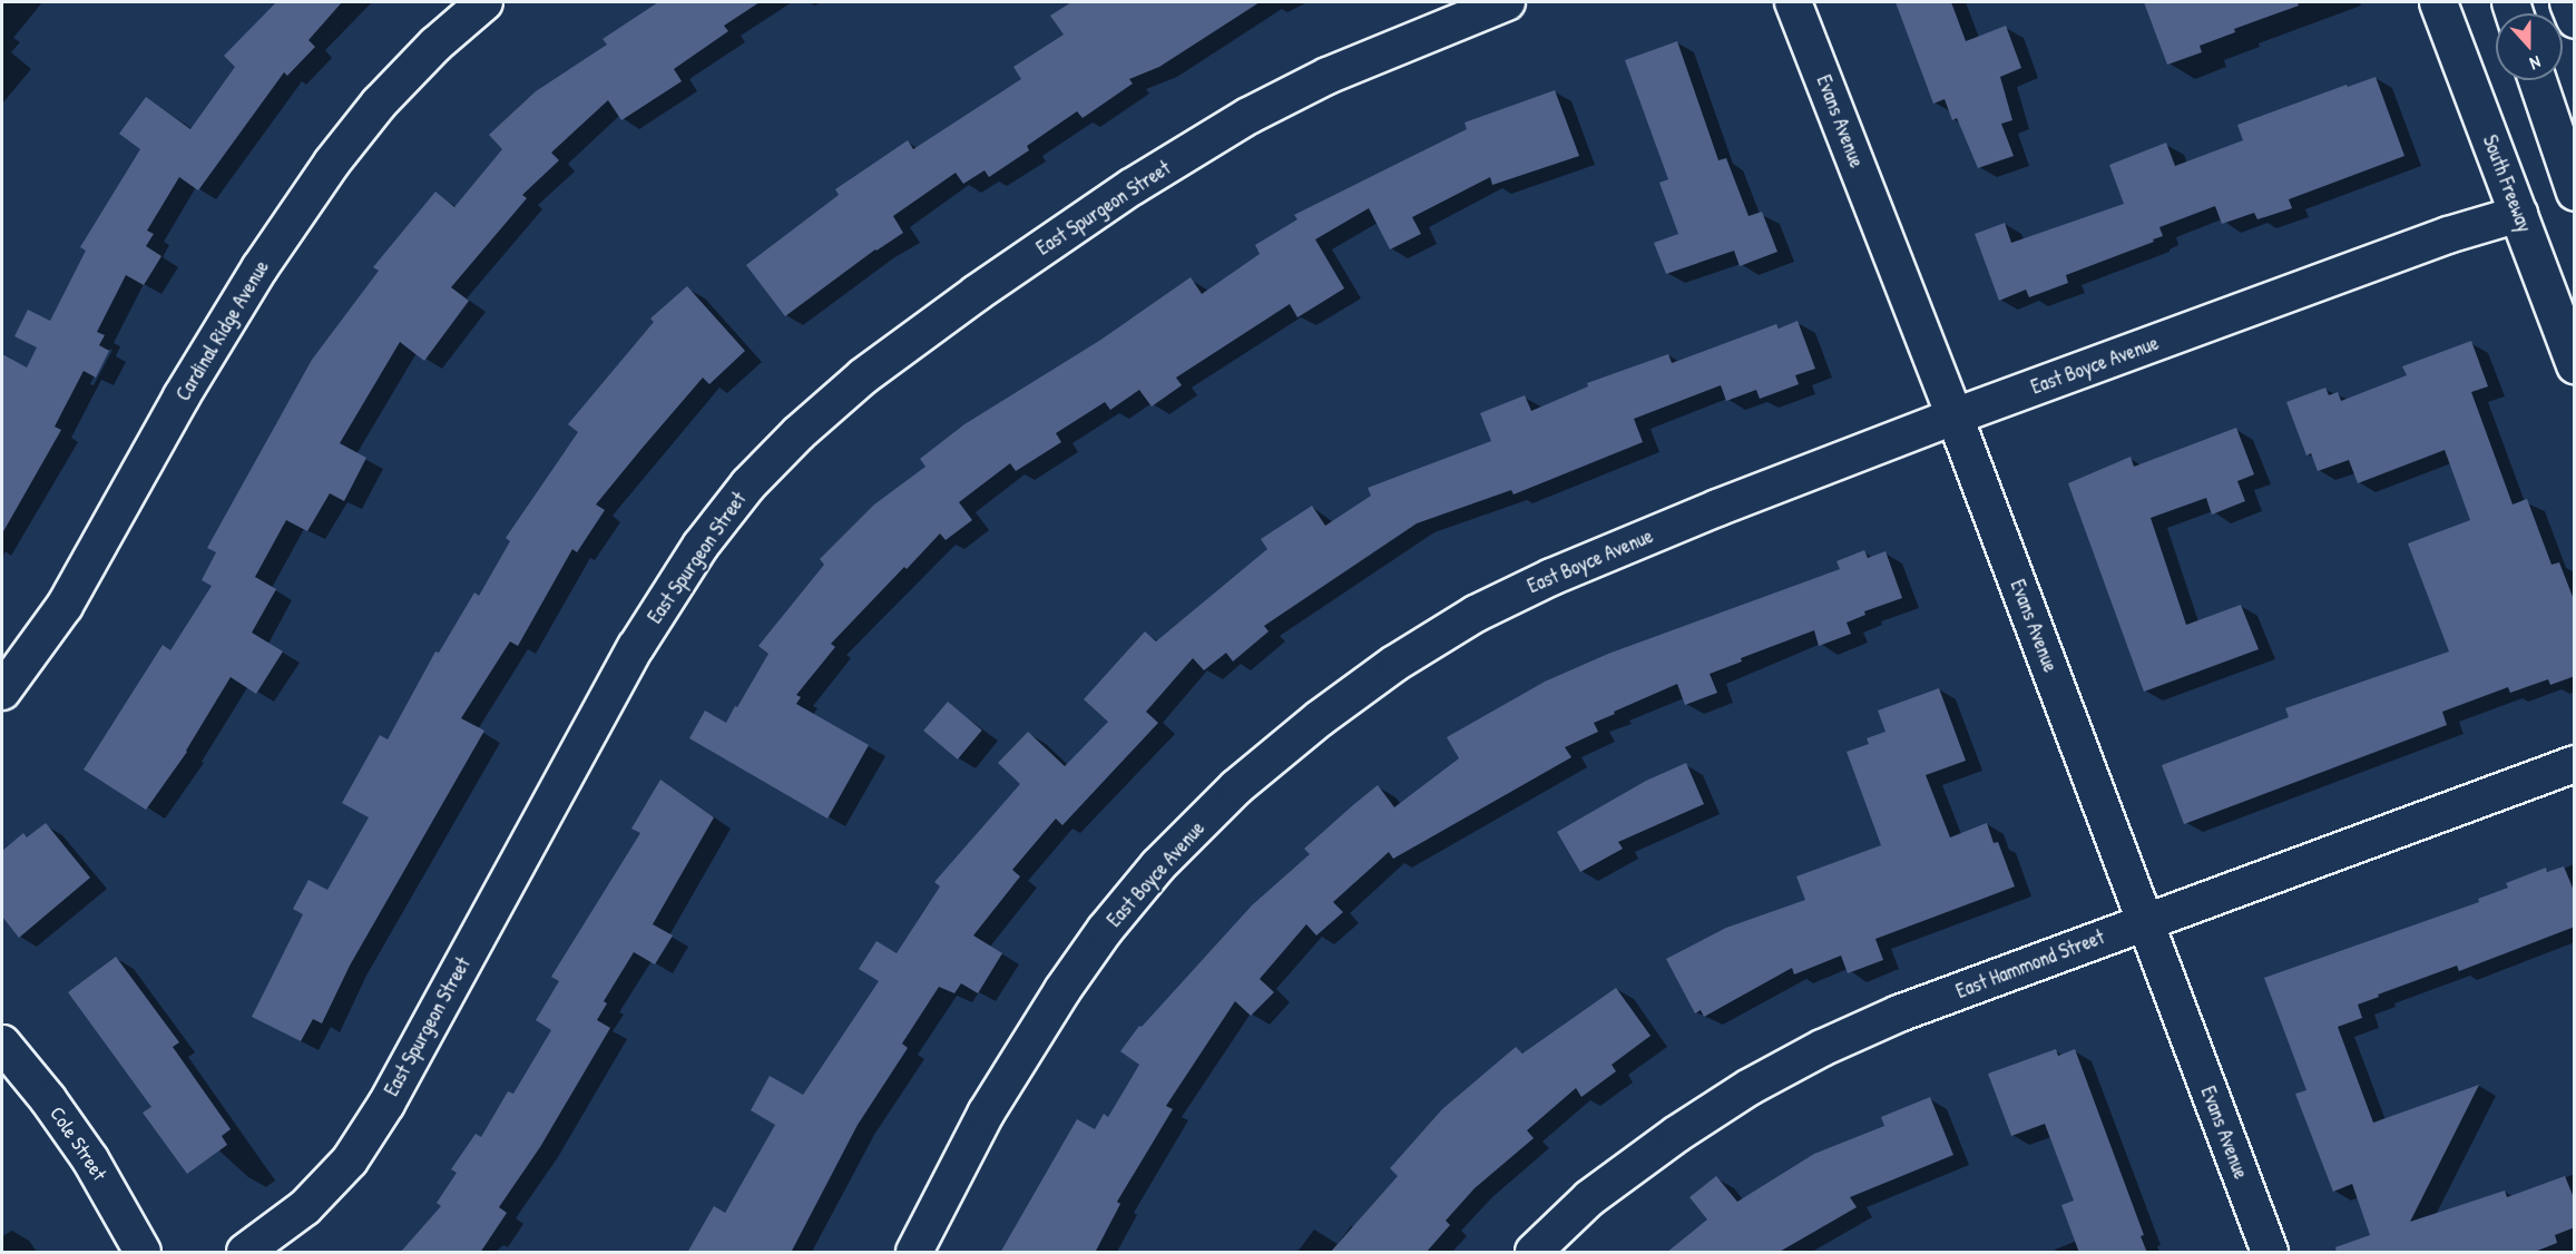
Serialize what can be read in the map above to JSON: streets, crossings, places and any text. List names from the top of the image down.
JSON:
{
  "streets": {
    "main road": ["South Freeway"],
    "street": [
      "Evans Avenue",
      "East Spurgeon Street",
      "Cardinal Ridge Avenue",
      "East Boyce Avenue",
      "East Hammond Street",
      "Cole Street"
    ]
  },
  "crossings": [
    ["Evans Avenue", "East Boyce Avenue"],
    ["Evans Avenue", "East Hammond Street"],
    ["South Freeway", "East Boyce Avenue"]
  ],
  "north": "bottom"
}
